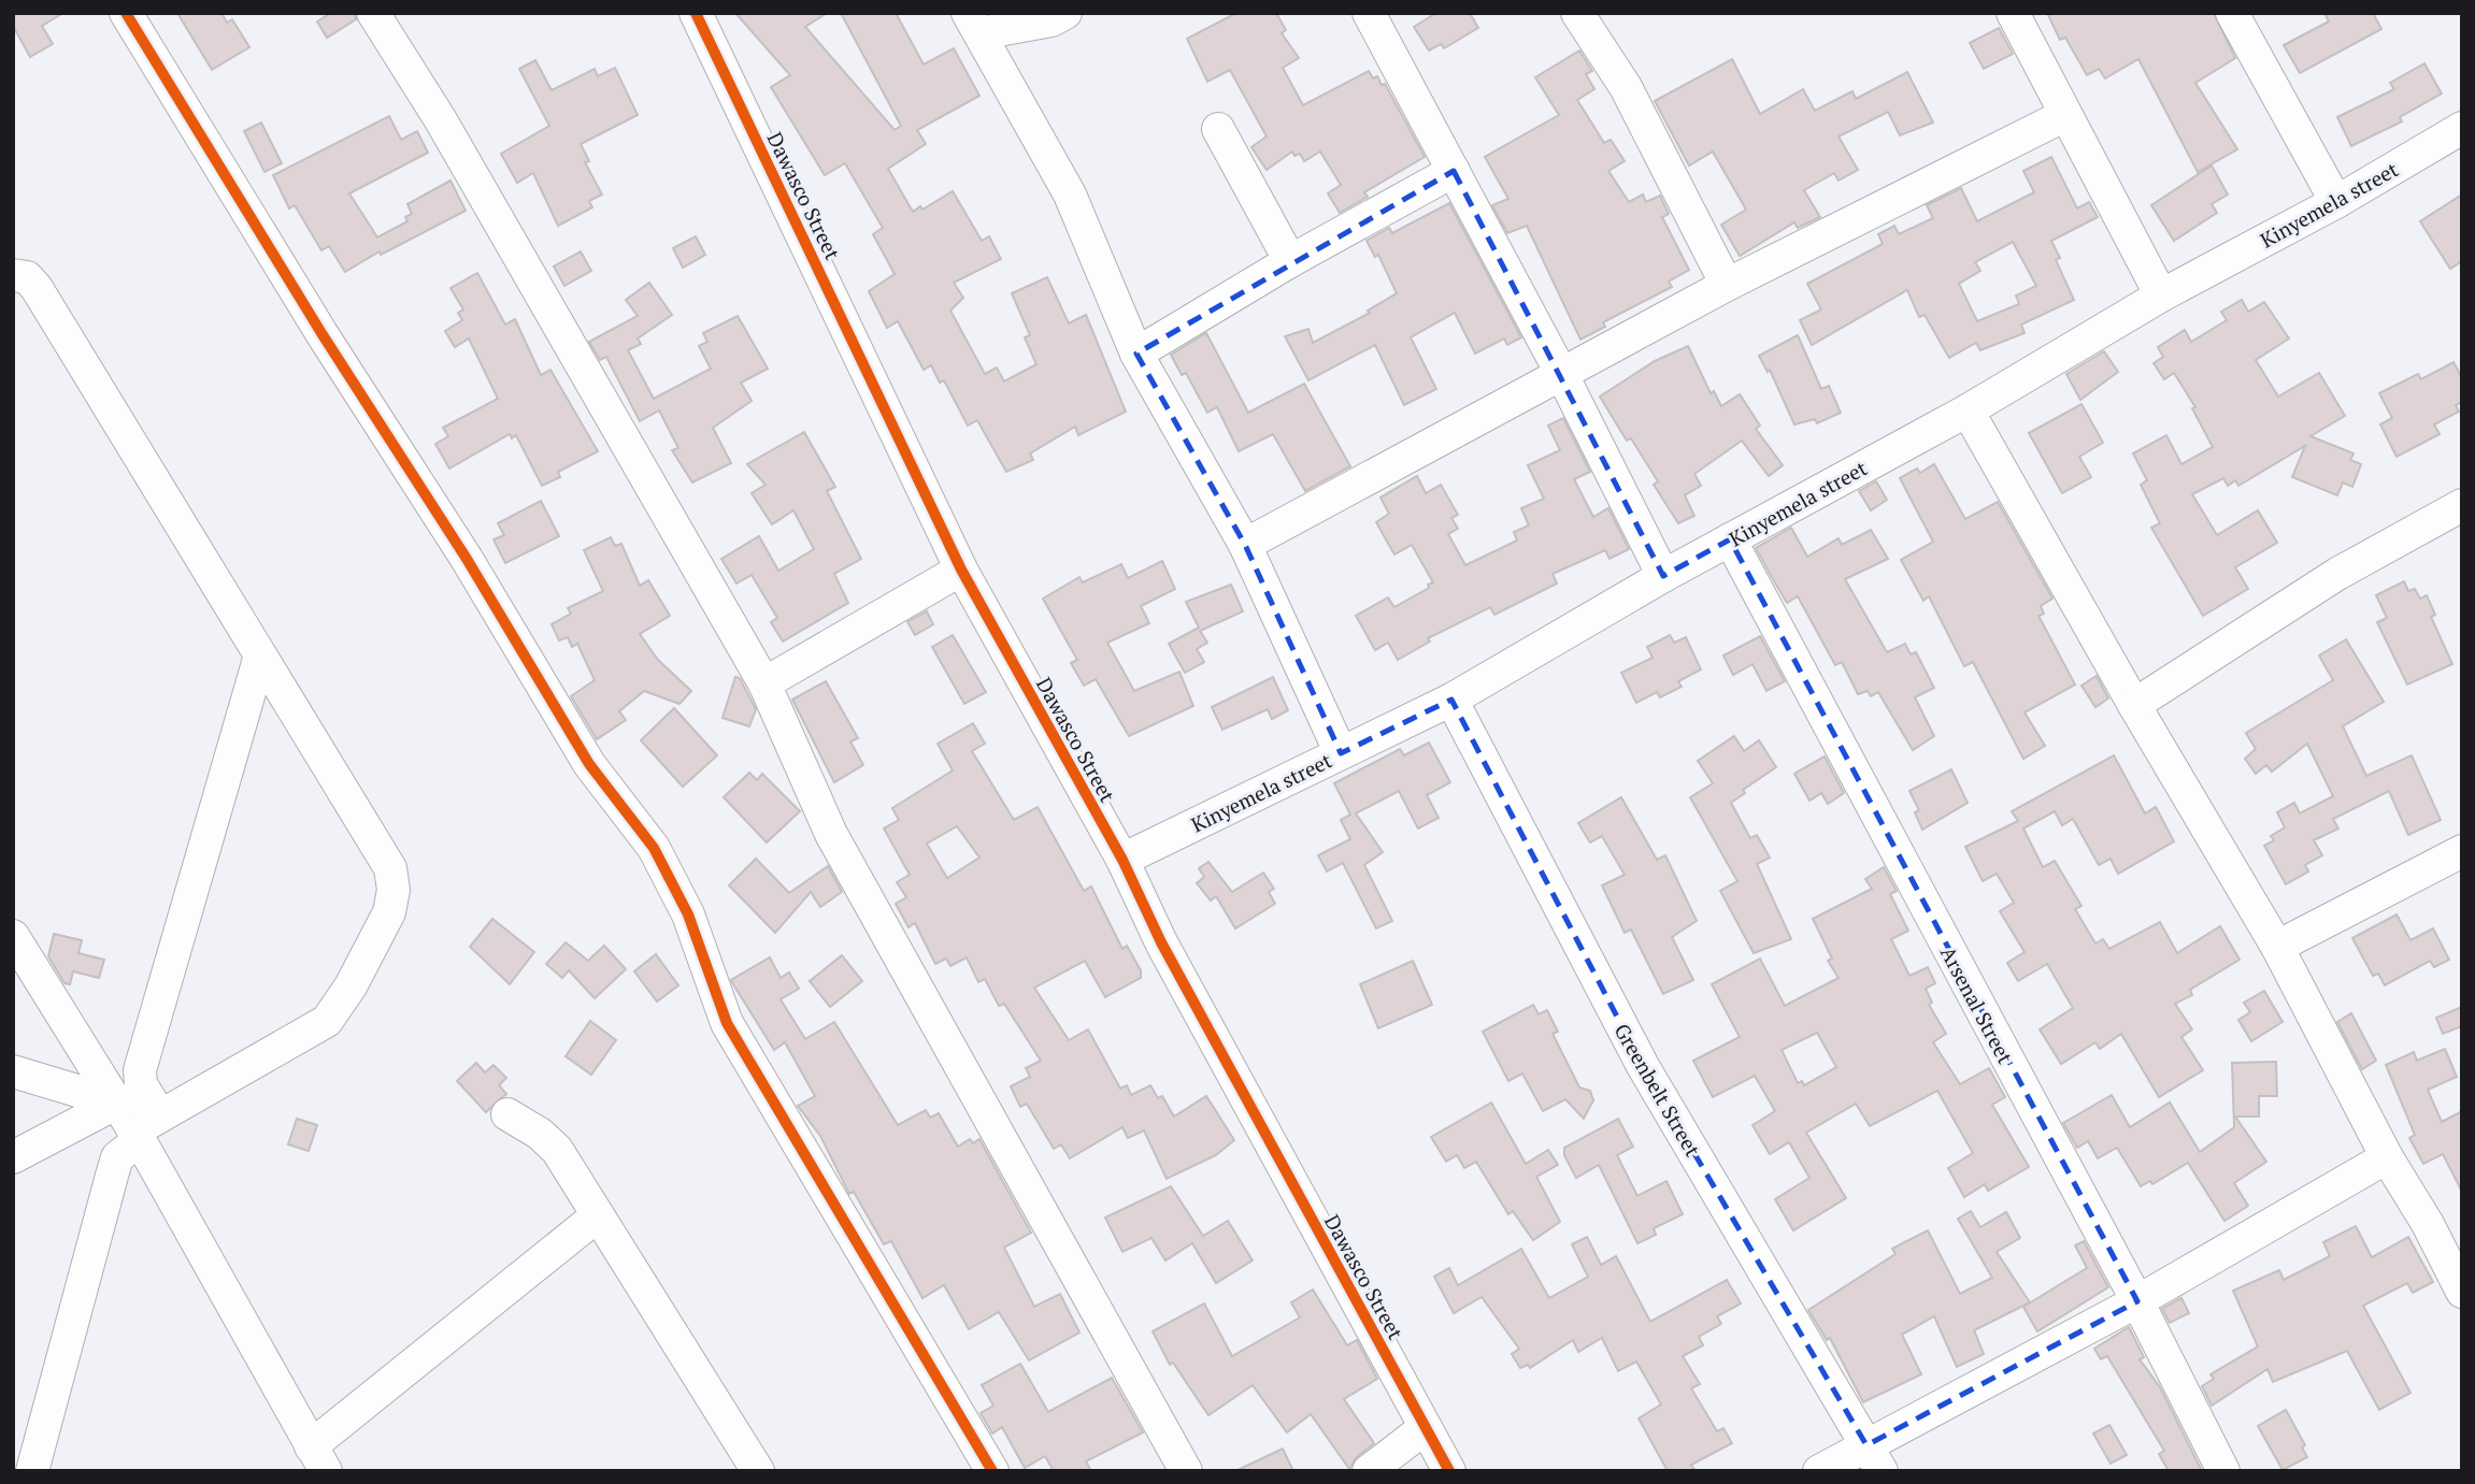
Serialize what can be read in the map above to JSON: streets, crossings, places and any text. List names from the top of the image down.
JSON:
{
  "streets": {
    "street": [
      "Dawasco Street",
      "Kinyemela street",
      "Arsenal Street",
      "Greenbelt Street"
    ]
  },
  "crossings": [
    ["Dawasco Street", "Kinyemela street"],
    ["Kinyemela street", "Arsenal Street"],
    ["Kinyemela street", "Greenbelt Street"]
  ]
}
